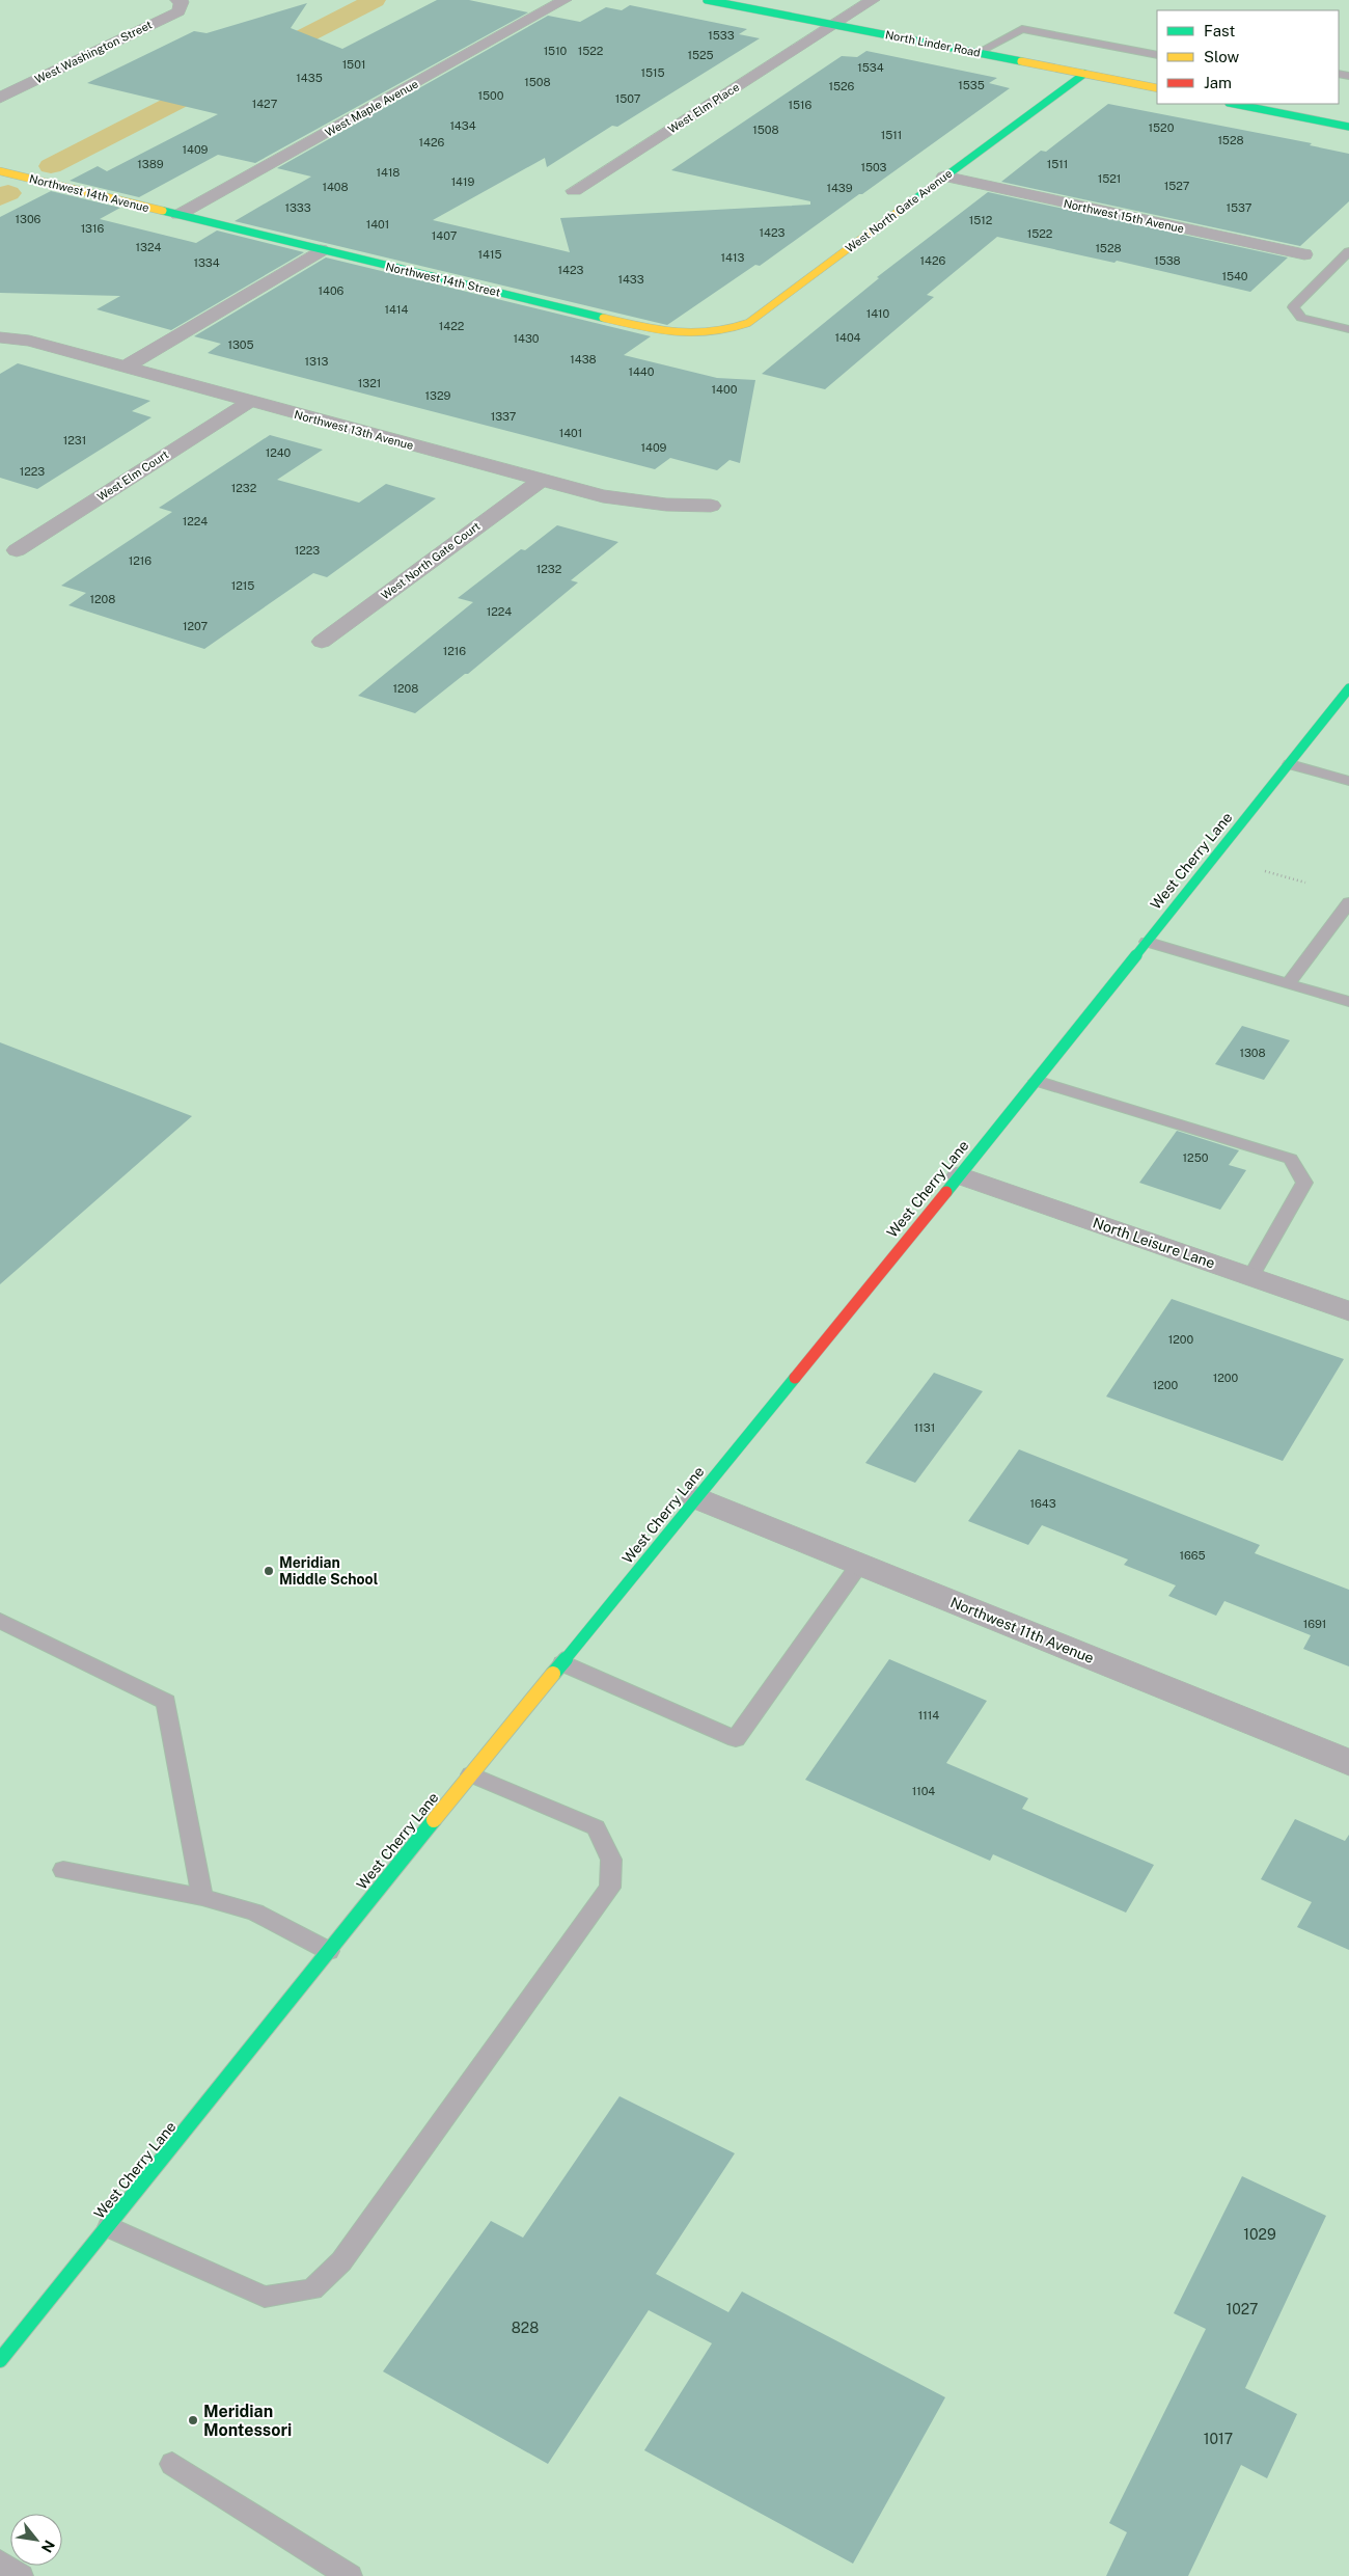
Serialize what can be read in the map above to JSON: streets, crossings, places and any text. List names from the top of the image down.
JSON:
{
  "streets": {
    "main road": [
      "North Linder Road",
      "Northwest 14th Avenue",
      "West North Gate Avenue",
      "Northwest 14th Street",
      "West Cherry Lane"
    ],
    "street": [
      "West Washington Street",
      "West Maple Avenue",
      "West Elm Place",
      "Northwest 15th Avenue",
      "Northwest 13th Avenue",
      "West Elm Court",
      "West North Gate Court",
      "North Leisure Lane",
      "Northwest 11th Avenue"
    ]
  },
  "crossings": [
    ["North Linder Road", "West Elm Place"],
    ["North Linder Road", "West North Gate Avenue"],
    ["West Maple Avenue", "Northwest 14th Avenue"],
    ["West Maple Avenue", "Northwest 14th Street"],
    ["Northwest 14th Avenue", "Northwest 14th Street"],
    ["West North Gate Avenue", "Northwest 15th Avenue"],
    ["West North Gate Avenue", "Northwest 14th Street"],
    ["Northwest 13th Avenue", "West Elm Court"],
    ["Northwest 13th Avenue", "West North Gate Court"],
    ["West Cherry Lane", "North Leisure Lane"],
    ["West Cherry Lane", "Northwest 11th Avenue"]
  ],
  "places": ["Meridian Middle School", "Meridian Montessori"],
  "house_numbers": [
    "1533",
    "1510",
    "1522",
    "1525",
    "1501",
    "1534",
    "1515",
    "1435",
    "1508",
    "1535",
    "1526",
    "1500",
    "1507",
    "1427",
    "1516",
    "1434",
    "1520",
    "1508",
    "1511",
    "1528",
    "1426",
    "1409",
    "1389",
    "1511",
    "1503",
    "1418",
    "1521",
    "1419",
    "1527",
    "1408",
    "1439",
    "1333",
    "1537",
    "1306",
    "1512",
    "1401",
    "1316",
    "1423",
    "1522",
    "1407",
    "1324",
    "1528",
    "1415",
    "1413",
    "1426",
    "1538",
    "1334",
    "1423",
    "1540",
    "1433",
    "1406",
    "1414",
    "1410",
    "1422",
    "1404",
    "1430",
    "1305",
    "1438",
    "1313",
    "1440",
    "1321",
    "1400",
    "1329",
    "1337",
    "1401",
    "1231",
    "1409",
    "1240",
    "1223",
    "1232",
    "1224",
    "1223",
    "1216",
    "1232",
    "1215",
    "1208",
    "1224",
    "1207",
    "1216",
    "1208",
    "1308",
    "1250",
    "1200",
    "1200",
    "1200",
    "1131",
    "1643",
    "1665",
    "1691",
    "1114",
    "1104",
    "1029",
    "1027",
    "828",
    "1017"
  ],
  "legend": ["Fast", "Slow", "Jam"],
  "north": "bottom right"
}
